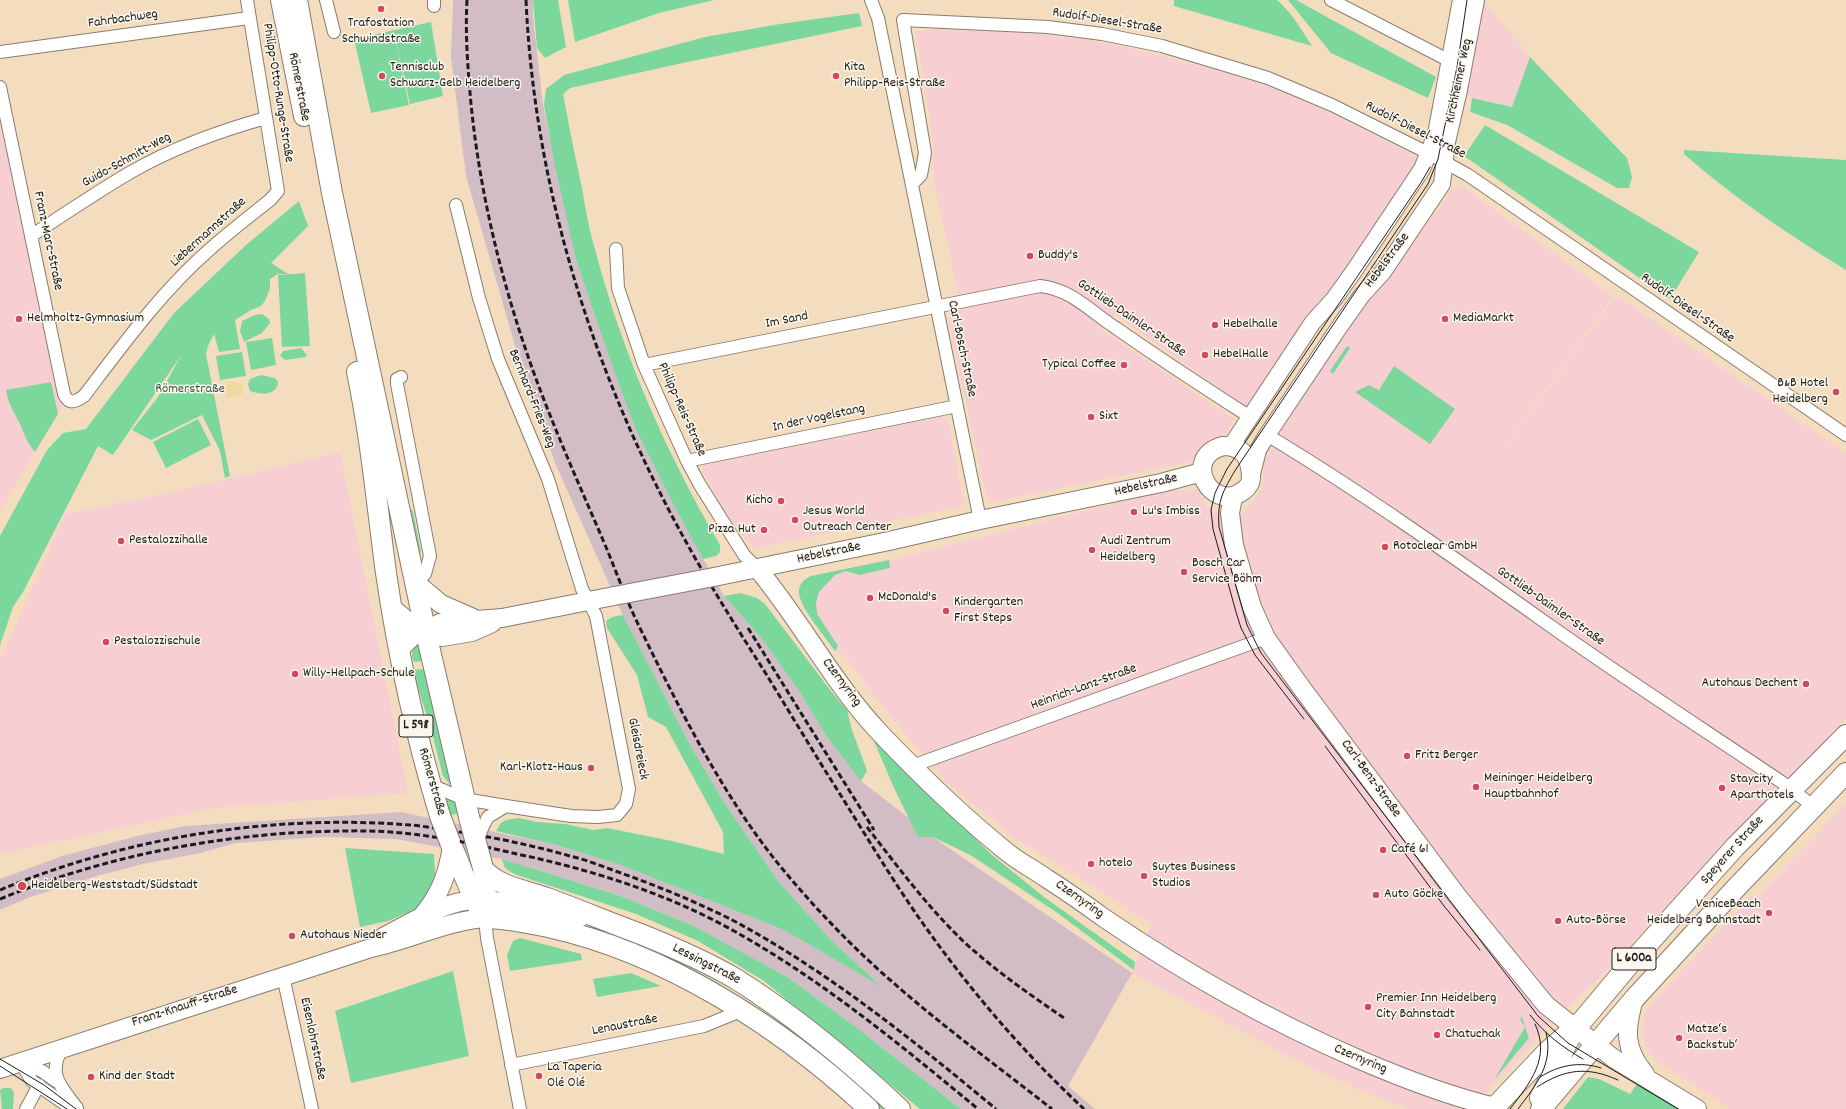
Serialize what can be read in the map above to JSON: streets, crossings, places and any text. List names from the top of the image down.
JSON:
{
  "streets": {
    "main road": [
      "Römerstraße",
      "Hebelstraße",
      "Czernyring",
      "L 598",
      "Carl-Benz-Straße",
      "Speyerer Straße",
      "L 600a",
      "Lessingstraße",
      "Franz-Knauff-Straße"
    ],
    "street": [
      "Fahrbachweg",
      "Rudolf-Diesel-Straße",
      "Kirchheimer Weg",
      "Philipp-Otto-Runge-Straße",
      "Guido-Schmitt-Weg",
      "Liebermannstraße",
      "Franz-Marc-Straße",
      "Gottlieb-Daimler-Straße",
      "Im Sand",
      "Carl-Bosch-Straße",
      "Bernhard-Fries-Weg",
      "Philipp-Reis-Straße",
      "In der Vogelstang",
      "Heinrich-Lanz-Straße",
      "Gleisdreieck",
      "Lenaustraße",
      "Eisenlohrstraße"
    ]
  },
  "crossings": [
    ["Fahrbachweg", "Philipp-Otto-Runge-Straße"],
    ["Rudolf-Diesel-Straße", "Kirchheimer Weg"],
    ["Rudolf-Diesel-Straße", "Hebelstraße"],
    ["Rudolf-Diesel-Straße", "Carl-Bosch-Straße"],
    ["Kirchheimer Weg", "Hebelstraße"],
    ["Römerstraße", "Hebelstraße"],
    ["Römerstraße", "Gleisdreieck"],
    ["Römerstraße", "Lessingstraße"],
    ["Römerstraße", "Franz-Knauff-Straße"],
    ["Römerstraße", "Lenaustraße"],
    ["Philipp-Otto-Runge-Straße", "Guido-Schmitt-Weg"],
    ["Philipp-Otto-Runge-Straße", "Liebermannstraße"],
    ["Guido-Schmitt-Weg", "Franz-Marc-Straße"],
    ["Liebermannstraße", "Franz-Marc-Straße"],
    ["Hebelstraße", "Gottlieb-Daimler-Straße"],
    ["Hebelstraße", "Carl-Bosch-Straße"],
    ["Hebelstraße", "Bernhard-Fries-Weg"],
    ["Hebelstraße", "Philipp-Reis-Straße"],
    ["Hebelstraße", "Czernyring"],
    ["Hebelstraße", "Gleisdreieck"],
    ["Hebelstraße", "Carl-Benz-Straße"],
    ["Gottlieb-Daimler-Straße", "Im Sand"],
    ["Gottlieb-Daimler-Straße", "Carl-Bosch-Straße"],
    ["Gottlieb-Daimler-Straße", "Speyerer Straße"],
    ["Im Sand", "Carl-Bosch-Straße"],
    ["Im Sand", "Philipp-Reis-Straße"],
    ["Carl-Bosch-Straße", "In der Vogelstang"],
    ["Bernhard-Fries-Weg", "Gleisdreieck"],
    ["Philipp-Reis-Straße", "In der Vogelstang"],
    ["Philipp-Reis-Straße", "Czernyring"],
    ["Czernyring", "Heinrich-Lanz-Straße"],
    ["Czernyring", "Speyerer Straße"],
    ["Heinrich-Lanz-Straße", "Carl-Benz-Straße"],
    ["Carl-Benz-Straße", "Speyerer Straße"],
    ["Lessingstraße", "Franz-Knauff-Straße"],
    ["Lessingstraße", "Lenaustraße"],
    ["Franz-Knauff-Straße", "Eisenlohrstraße"]
  ],
  "parks": ["Römerstraße"],
  "places": [
    "Trafostation Schwindstraße",
    "Tennisclub Schwarz-Gelb Heidelberg",
    "Kita Philipp-Reis-Straße",
    "Buddy's",
    "Helmholtz-Gymnasium",
    "MediaMarkt",
    "Hebelhalle",
    "HebelHalle",
    "Typical Coffee",
    "B&B Hotel Heidelberg",
    "Sixt",
    "Kicho",
    "Lu's Imbiss",
    "Jesus World Outreach Center",
    "Pizza Hut",
    "Pestalozzihalle",
    "Rotoclear GmbH",
    "Audi Zentrum Heidelberg",
    "Bosch Car Service Böhm",
    "McDonald's",
    "Kindergarten First Steps",
    "Pestalozzischule",
    "Willy-Hellpach-Schule",
    "Autohaus Dechent",
    "Fritz Berger",
    "Karl-Klotz-Haus",
    "Meininger Heidelberg Hauptbahnhof",
    "Staycity Aparthotels",
    "Café 61",
    "hotelo",
    "Suytes Business Studios",
    "Heidelberg-Weststadt/Südstadt",
    "Auto Göcke",
    "VeniceBeach Heidelberg Bahnstadt",
    "Auto-Börse",
    "Autohaus Nieder",
    "Premier Inn Heidelberg City Bahnstadt",
    "Chatuchak",
    "Matze‘s Backstub‘",
    "La Taperia Olé Olé",
    "Kind der Stadt"
  ]
}
